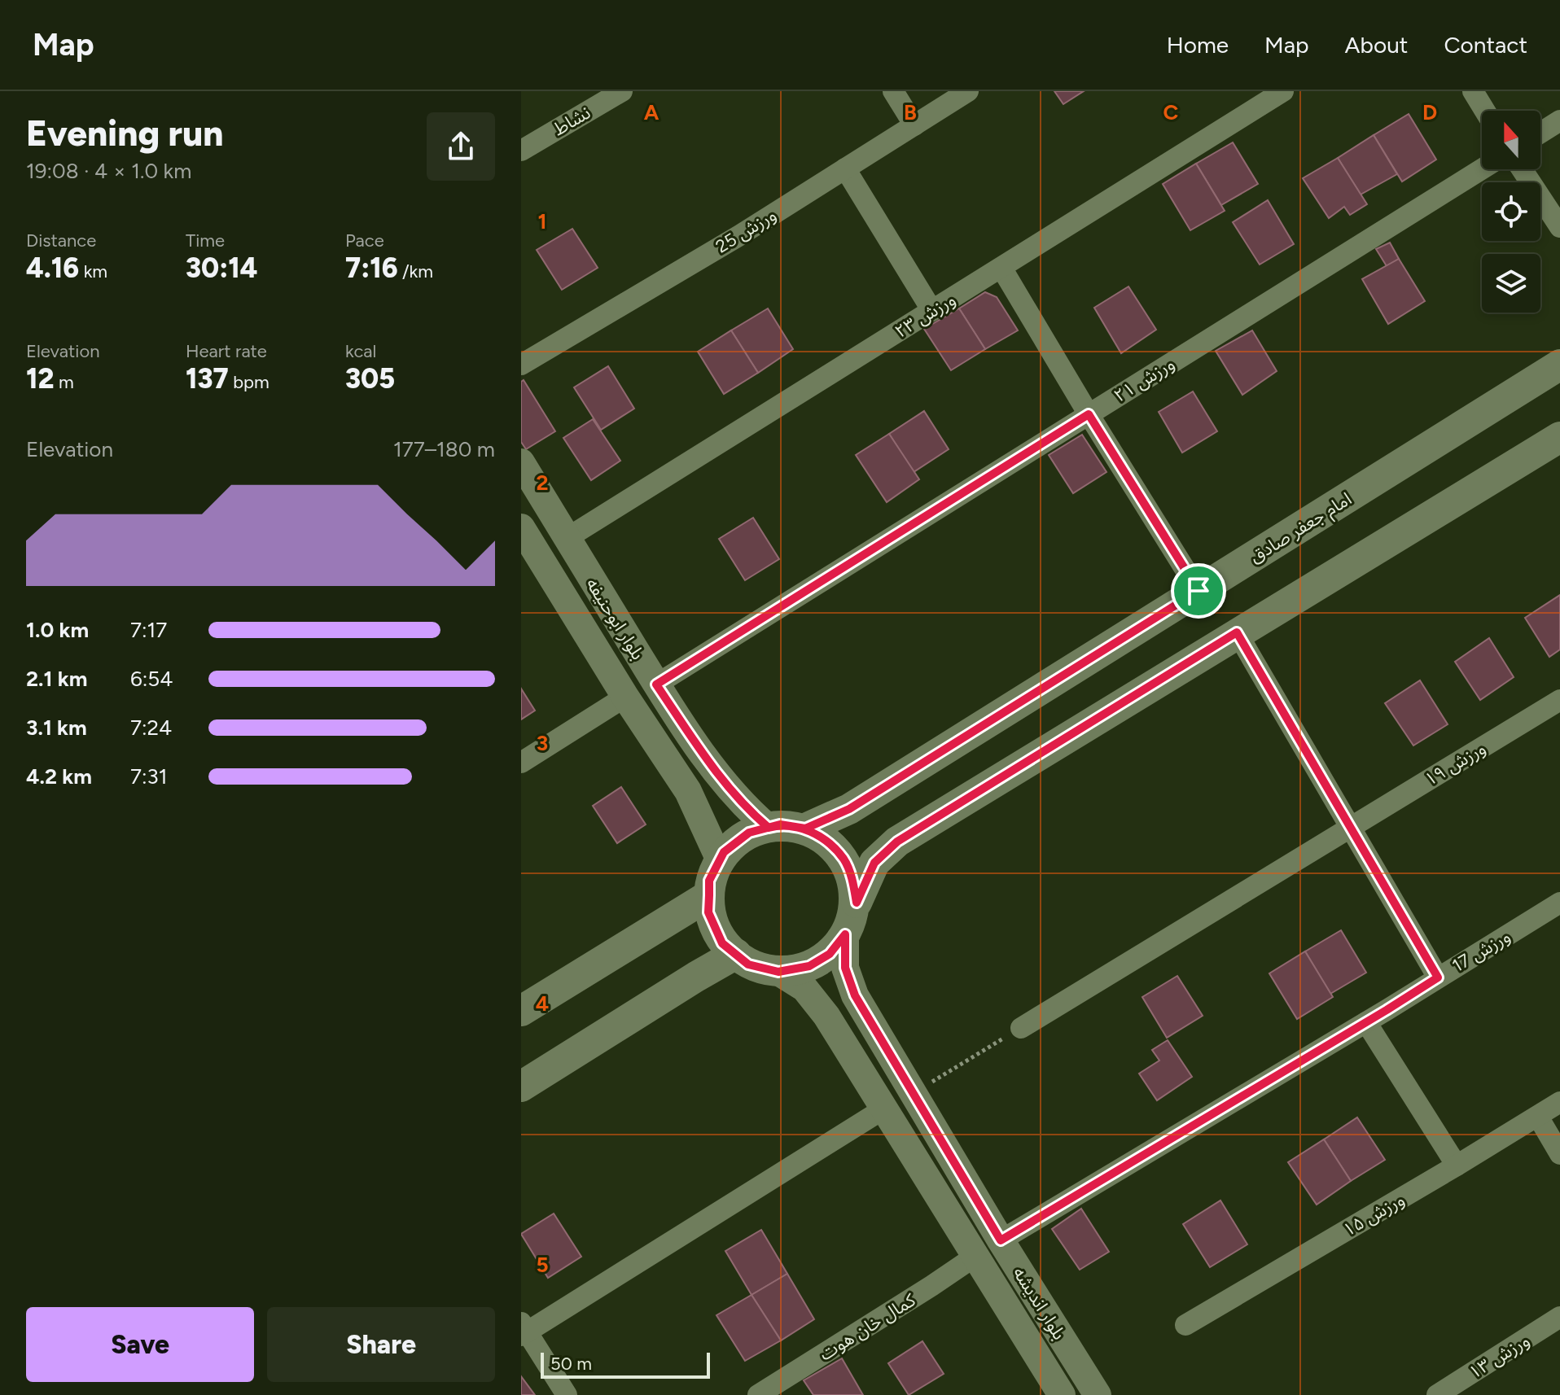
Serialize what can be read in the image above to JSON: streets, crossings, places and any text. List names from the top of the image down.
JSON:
{
  "streets": {
    "main road": ["امام جعفر صادق"],
    "street": [
      "نشاط",
      "ورزش 25",
      "ورزش ۲۳",
      "ورزش ۲۱",
      "بلوار ابوحنیفه",
      "ورزش ۱۹",
      "ورزش 17",
      "ورزش ۱۵",
      "بلوار اندیشه",
      "کمال خان هوت",
      "ورزش ۱۳"
    ]
  },
  "crossings": [
    ["ورزش ۲۳", "بلوار ابوحنیفه"],
    ["ورزش ۲۱", "بلوار ابوحنیفه"],
    ["امام جعفر صادق", "بلوار ابوحنیفه"],
    ["امام جعفر صادق", "بلوار اندیشه"],
    ["بلوار ابوحنیفه", "بلوار اندیشه"],
    ["ورزش 17", "بلوار اندیشه"],
    ["بلوار اندیشه", "کمال خان هوت"]
  ],
  "scale_bar": "50 m",
  "north": "top",
  "page": {
    "header": "Map",
    "nav": [
      "Home",
      "Map",
      "About",
      "Contact"
    ],
    "heading": ["Evening run", "19:08 · 4 × 1.0 km"],
    "stats": [
      ["Distance", "4.16 km"],
      ["Time", "30:14"],
      ["Pace", "7:16 /km"],
      ["Elevation", "12 m"],
      ["Heart rate", "137 bpm"],
      ["kcal", "305"]
    ],
    "chart": ["Elevation", "177–180 m"],
    "list": [
      {
        "name": "1.0 km",
        "note": "7:17"
      },
      {
        "name": "2.1 km",
        "note": "6:54"
      },
      {
        "name": "3.1 km",
        "note": "7:24"
      },
      {
        "name": "4.2 km",
        "note": "7:31"
      }
    ],
    "buttons": ["Save", "Share"],
    "scale": "50 m"
  },
  "grid": {
    "columns": [
      "A",
      "B",
      "C",
      "D"
    ],
    "rows": [
      "1",
      "2",
      "3",
      "4",
      "5"
    ]
  }
}
